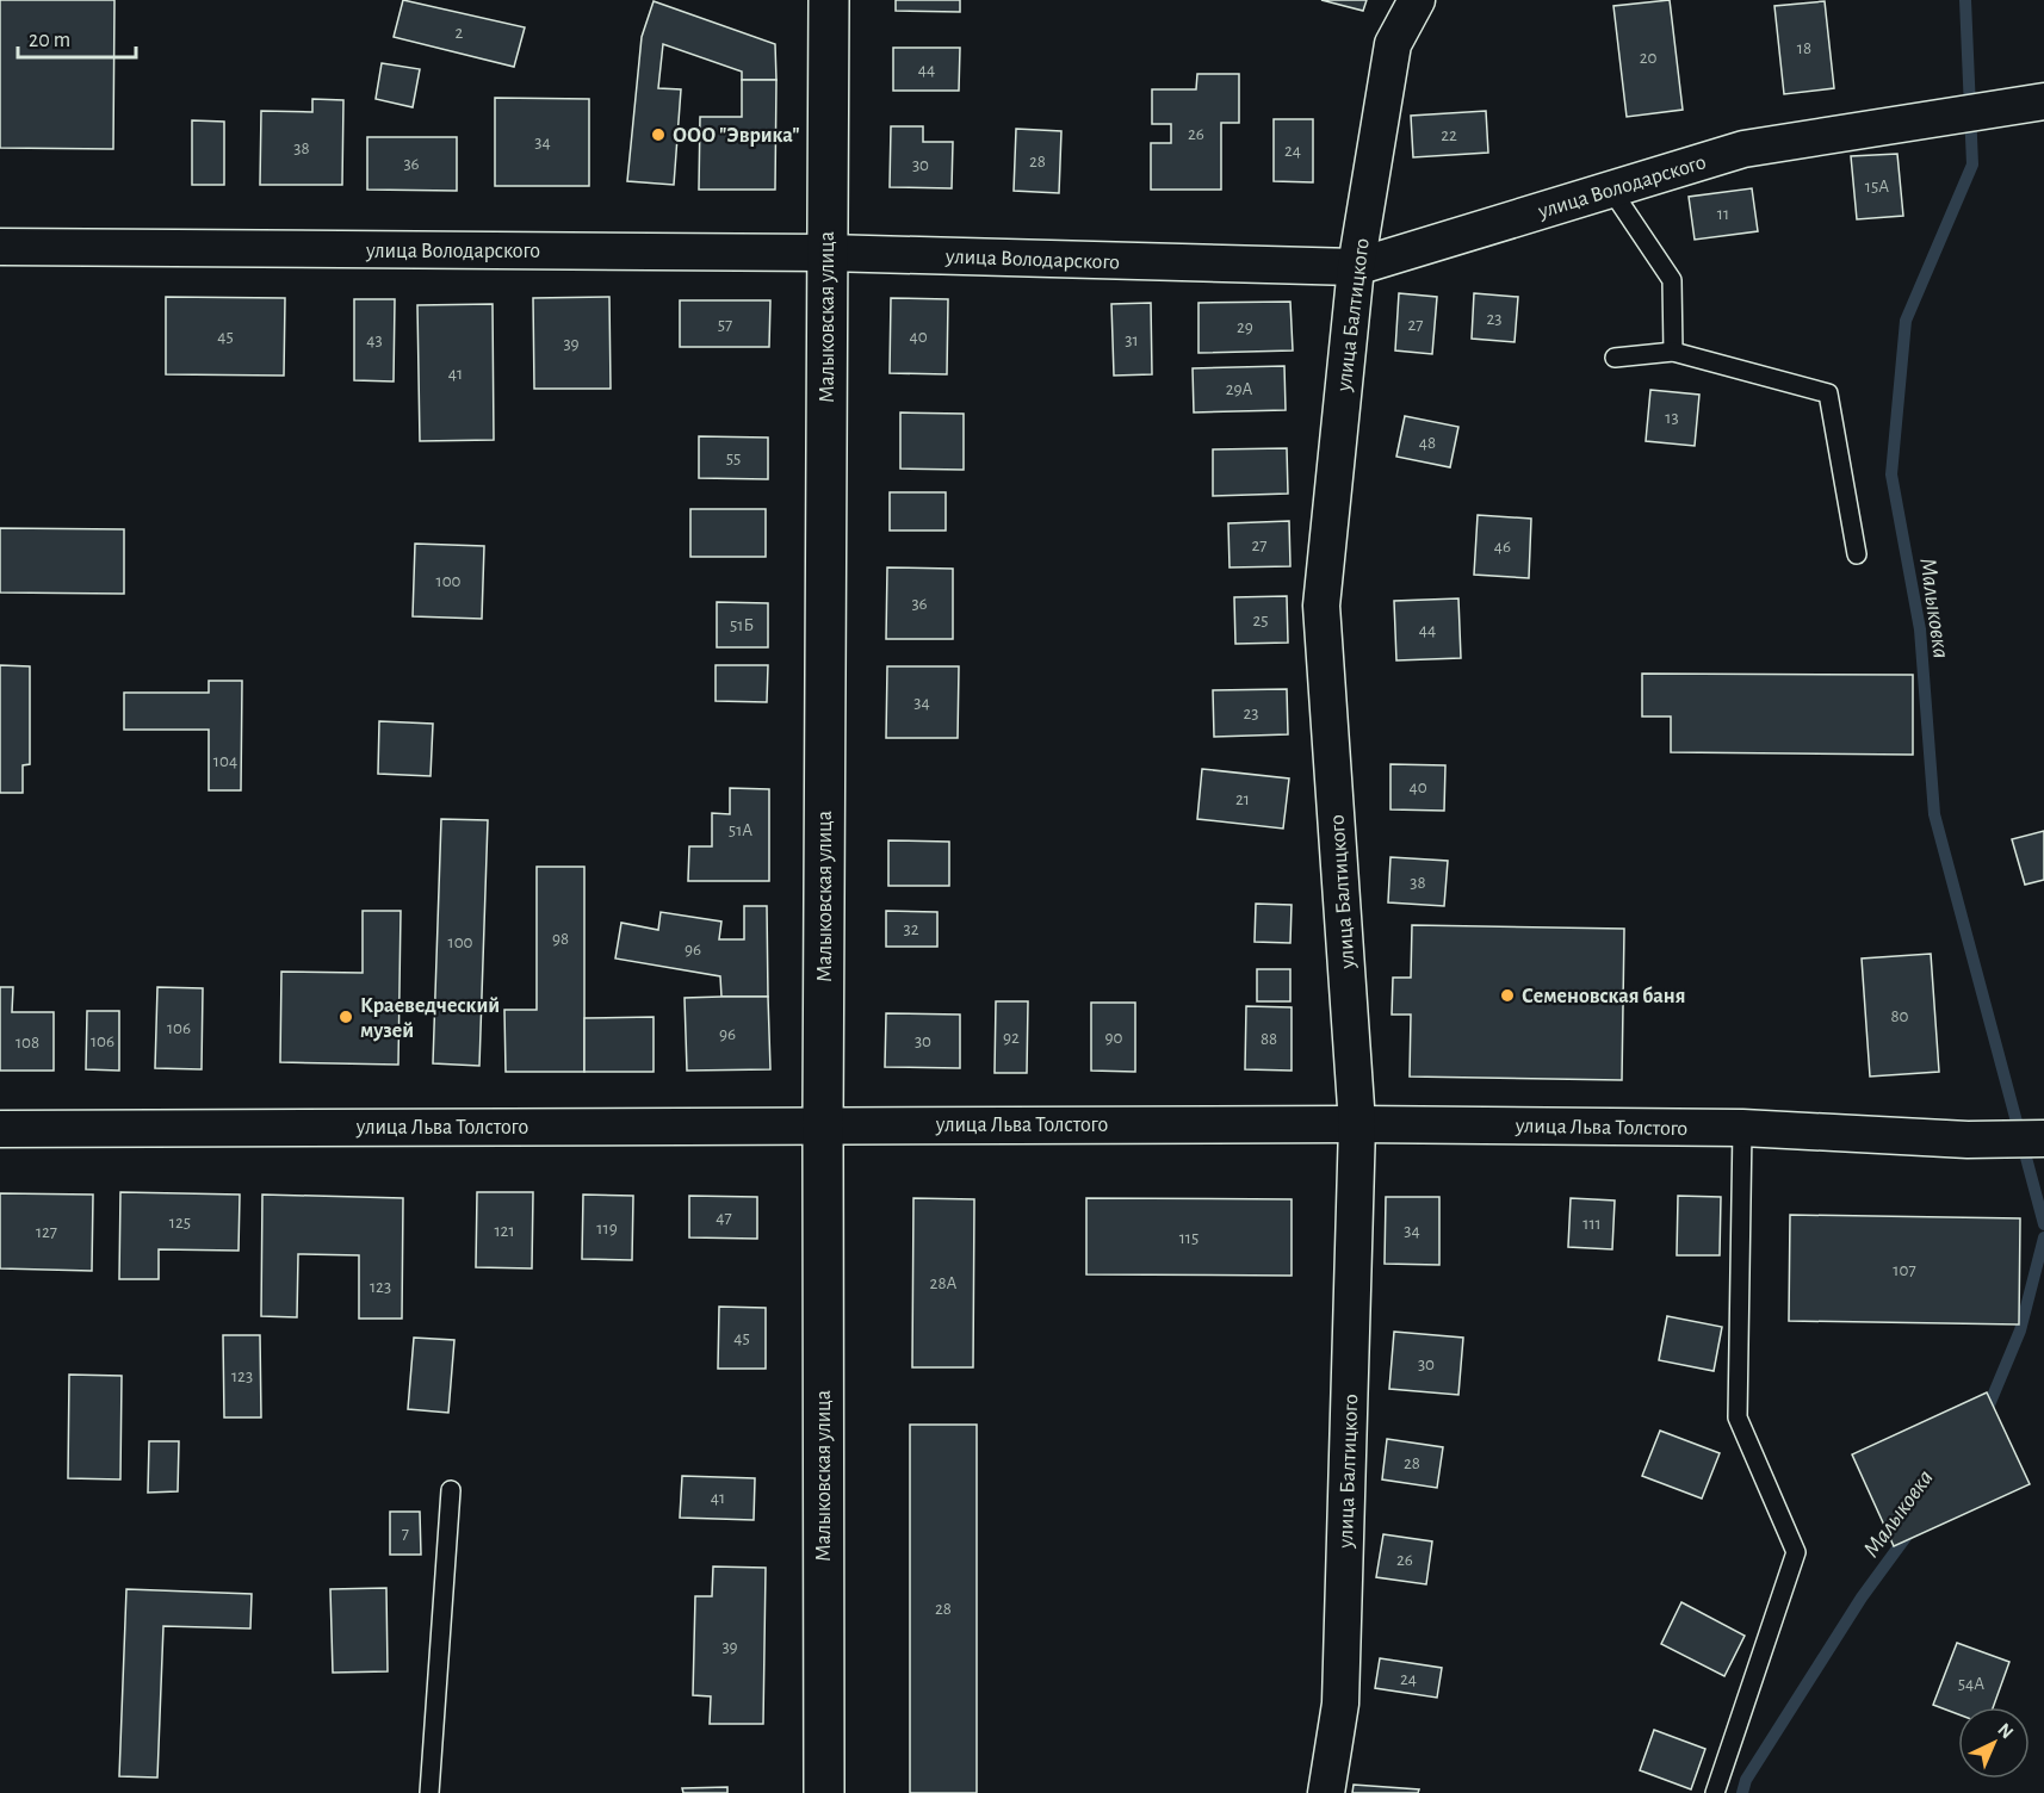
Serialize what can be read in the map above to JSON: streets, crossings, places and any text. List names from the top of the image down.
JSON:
{
  "streets": {
    "street": [
      "улица Володарского",
      "улица Балтицкого",
      "Малыковская улица",
      "улица Льва Толстого"
    ]
  },
  "crossings": [
    ["улица Володарского", "улица Балтицкого"],
    ["улица Володарского", "Малыковская улица"],
    ["улица Балтицкого", "улица Льва Толстого"],
    ["Малыковская улица", "улица Льва Толстого"]
  ],
  "water": ["Малыковка"],
  "places": ["ООО \"Эврика\"", "Семеновская баня", "Краеведческий музей"],
  "house_numbers": [
    "2",
    "18",
    "20",
    "44",
    "26",
    "22",
    "34",
    "38",
    "24",
    "28",
    "36",
    "30",
    "15А",
    "11",
    "23",
    "57",
    "27",
    "29",
    "45",
    "40",
    "43",
    "31",
    "39",
    "41",
    "29А",
    "13",
    "48",
    "55",
    "27",
    "46",
    "100",
    "36",
    "25",
    "51Б",
    "44",
    "34",
    "23",
    "104",
    "40",
    "21",
    "51А",
    "38",
    "32",
    "98",
    "100",
    "96",
    "80",
    "106",
    "96",
    "92",
    "90",
    "88",
    "106",
    "30",
    "108",
    "47",
    "125",
    "111",
    "119",
    "121",
    "34",
    "127",
    "115",
    "107",
    "28А",
    "123",
    "45",
    "30",
    "123",
    "28",
    "41",
    "7",
    "26",
    "28",
    "39",
    "24",
    "54А"
  ],
  "scale_bar": "20 m",
  "north": "top right"
}
